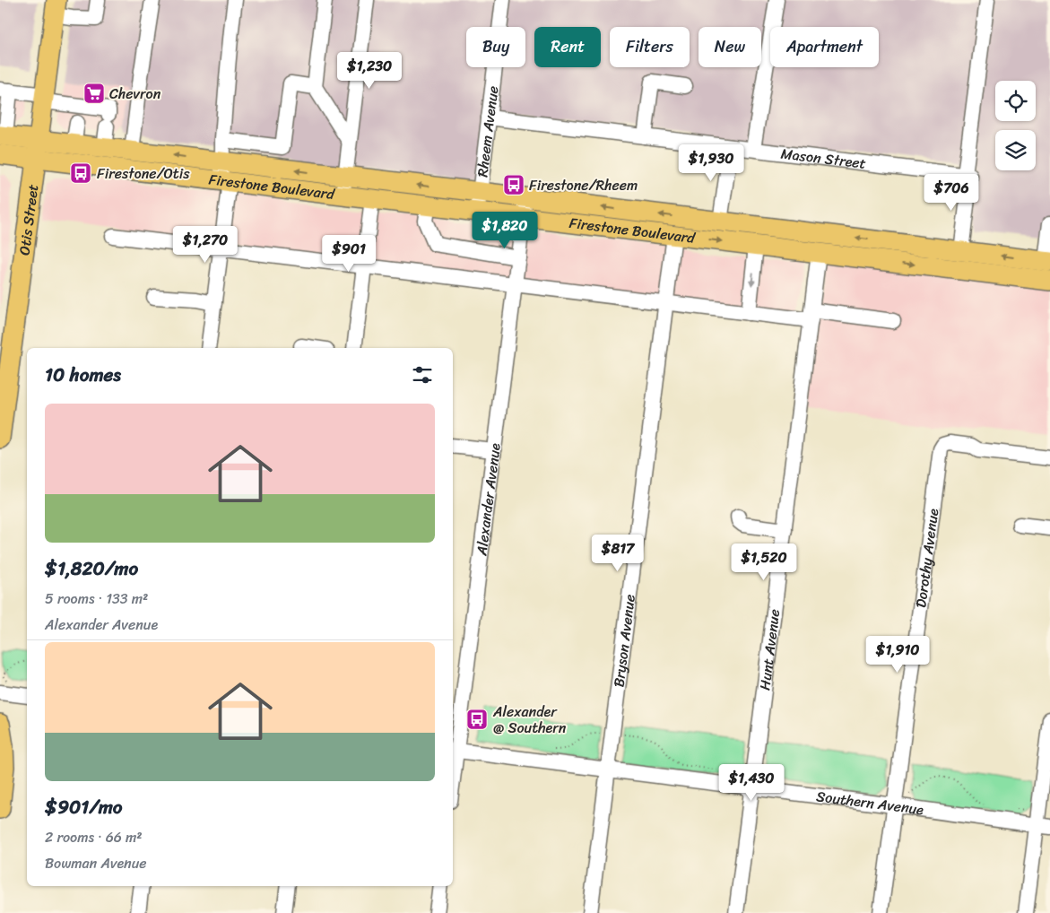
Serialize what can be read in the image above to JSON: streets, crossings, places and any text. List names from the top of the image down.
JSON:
{
  "streets": {
    "main road": ["Firestone Boulevard", "Otis Street"],
    "street": [
      "Rheem Avenue",
      "Mason Street",
      "Alexander Avenue",
      "Dorothy Avenue",
      "Bryson Avenue",
      "Hunt Avenue",
      "Southern Avenue"
    ]
  },
  "crossings": [
    ["Rheem Avenue", "Mason Street"],
    ["Rheem Avenue", "Firestone Boulevard"],
    ["Firestone Boulevard", "Otis Street"],
    ["Firestone Boulevard", "Alexander Avenue"],
    ["Firestone Boulevard", "Bryson Avenue"],
    ["Firestone Boulevard", "Hunt Avenue"],
    ["Alexander Avenue", "Southern Avenue"],
    ["Dorothy Avenue", "Southern Avenue"],
    ["Bryson Avenue", "Southern Avenue"],
    ["Hunt Avenue", "Southern Avenue"]
  ],
  "places": {
    "supermarket": ["Chevron"],
    "bus stop": ["Firestone/Otis", "Firestone/Rheem", "Alexander @ Southern"]
  },
  "page": {
    "chip": [
      "Buy",
      "Rent",
      "Filters",
      "New",
      "Apartment"
    ],
    "price": [
      "$1,230",
      "$1,930",
      "$706",
      "$1,820",
      "$1,270",
      "$901",
      "$817",
      "$1,520",
      "$1,910",
      "$1,430"
    ],
    "heading": "10 homes",
    "list": [
      {
        "name": "$1,820/mo",
        "note": "5 rooms · 133 m² · Alexander Avenue"
      },
      {
        "name": "$901/mo",
        "note": "2 rooms · 66 m² · Bowman Avenue"
      }
    ]
  }
}
